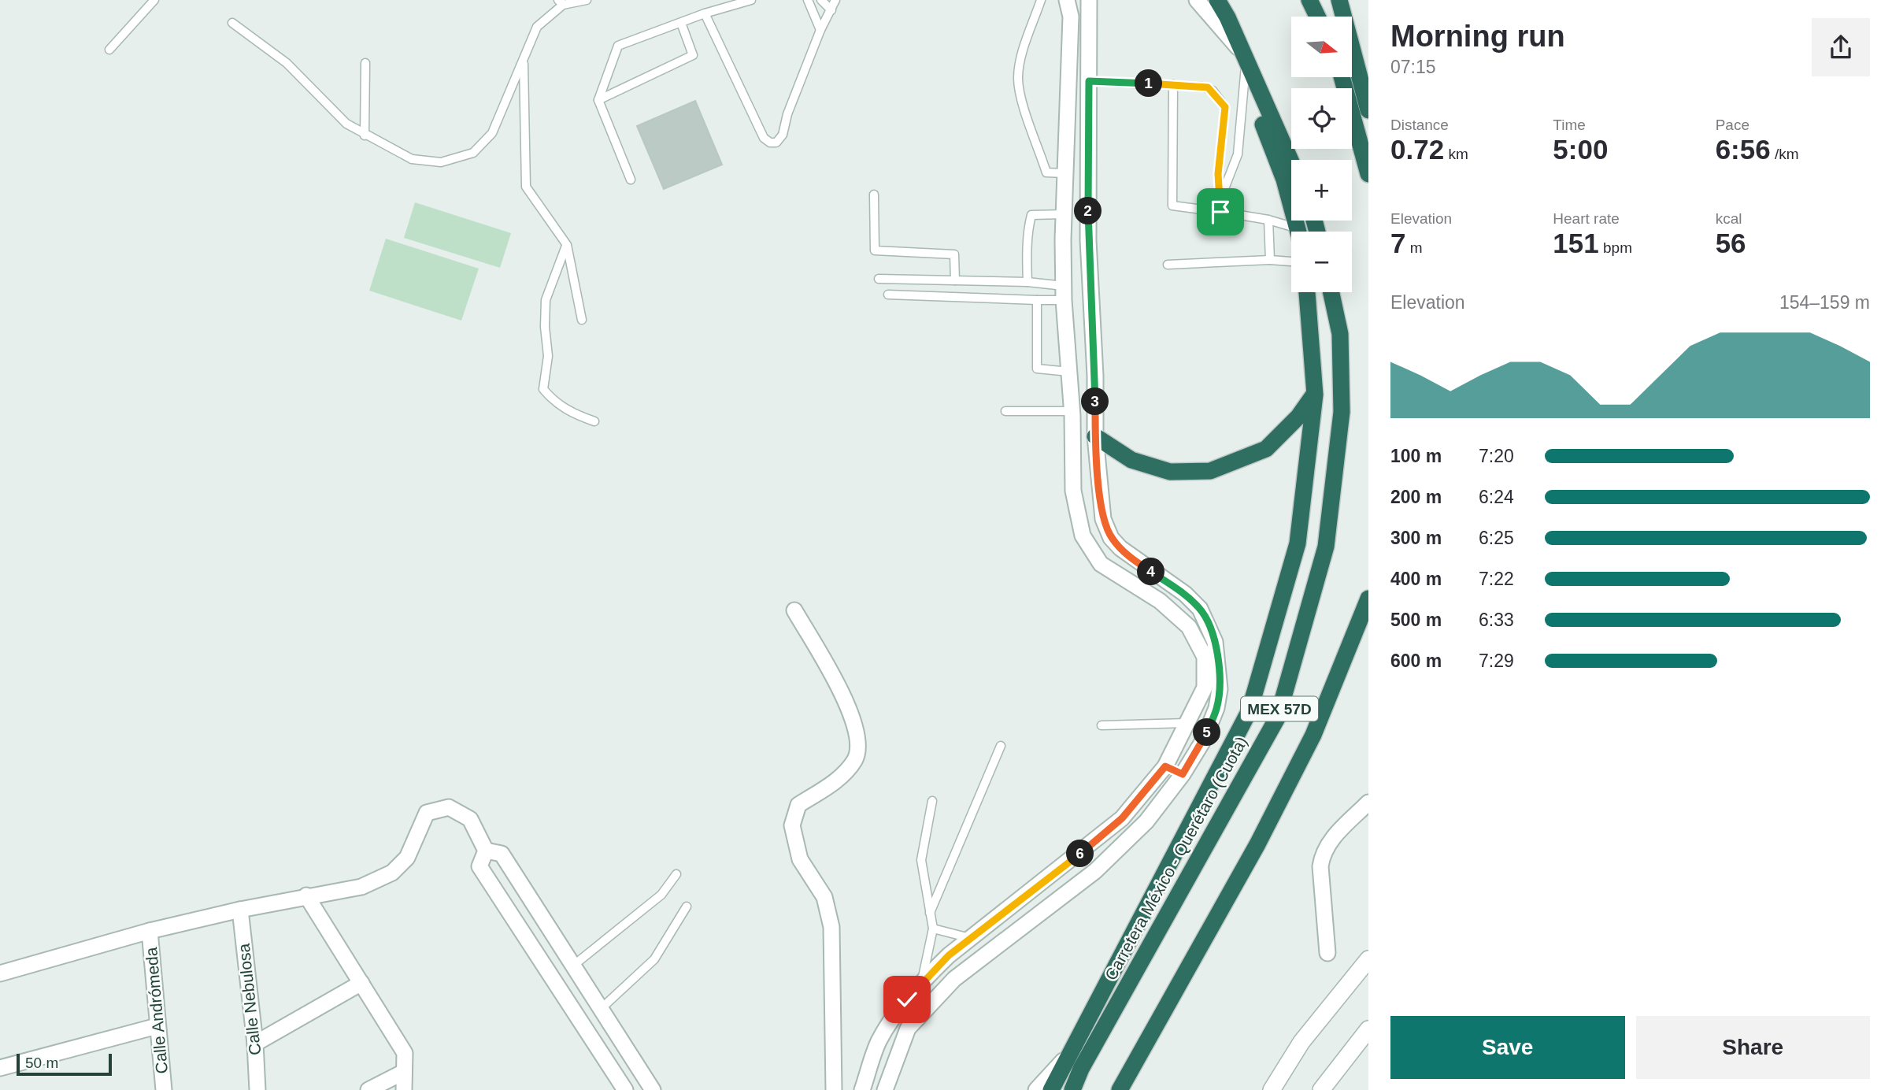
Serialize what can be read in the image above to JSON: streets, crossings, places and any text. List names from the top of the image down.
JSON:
{
  "streets": {
    "highway": ["MEX 57D", "Carretera México - Querétaro (Cuota)"],
    "street": ["Calle Nebulosa", "Calle Andrómeda"]
  },
  "scale_bar": "50 m",
  "north": "right",
  "page": {
    "heading": ["Morning run", "07:15"],
    "map_buttons": ["+", "−"],
    "pins": [
      "1",
      "2",
      "3",
      "4",
      "5",
      "6"
    ],
    "stats": [
      ["Distance", "0.72 km"],
      ["Time", "5:00"],
      ["Pace", "6:56 /km"],
      ["Elevation", "7 m"],
      ["Heart rate", "151 bpm"],
      ["kcal", "56"]
    ],
    "chart": ["Elevation", "154–159 m"],
    "list": [
      {
        "name": "100 m",
        "note": "7:20"
      },
      {
        "name": "200 m",
        "note": "6:24"
      },
      {
        "name": "300 m",
        "note": "6:25"
      },
      {
        "name": "400 m",
        "note": "7:22"
      },
      {
        "name": "500 m",
        "note": "6:33"
      },
      {
        "name": "600 m",
        "note": "7:29"
      }
    ],
    "buttons": ["Save", "Share"],
    "scale": "50 m"
  }
}
